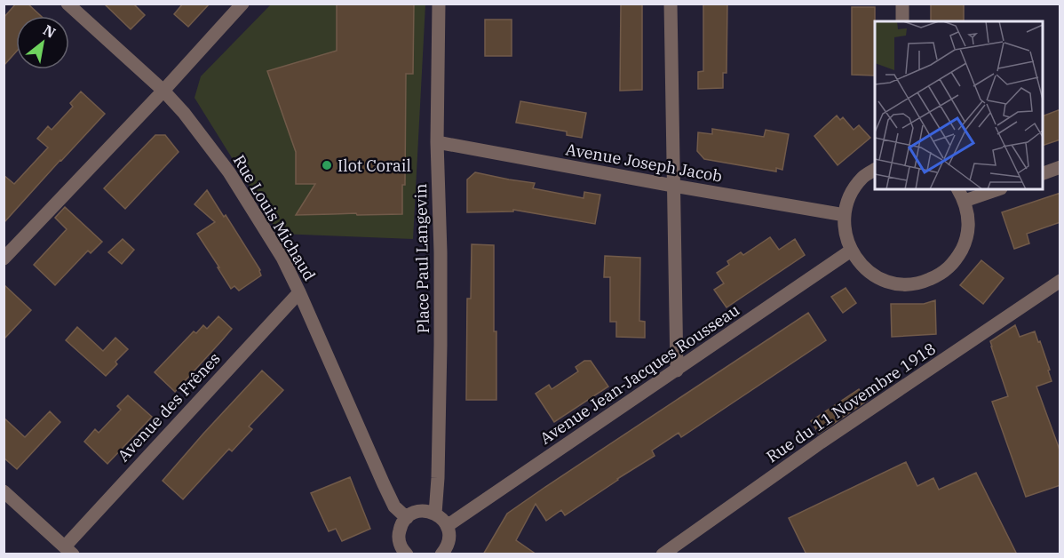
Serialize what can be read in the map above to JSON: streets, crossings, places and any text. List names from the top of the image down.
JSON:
{
  "streets": {
    "street": [
      "Avenue Joseph Jacob",
      "Rue Louis Michaud",
      "Place Paul Langevin",
      "Avenue Jean-Jacques Rousseau",
      "Rue du 11 Novembre 1918",
      "Avenue des Frênes"
    ]
  },
  "crossings": [
    ["Avenue Joseph Jacob", "Place Paul Langevin"],
    ["Rue Louis Michaud", "Avenue des Frênes"]
  ],
  "places": ["Ilot Corail"],
  "north": "top right"
}
